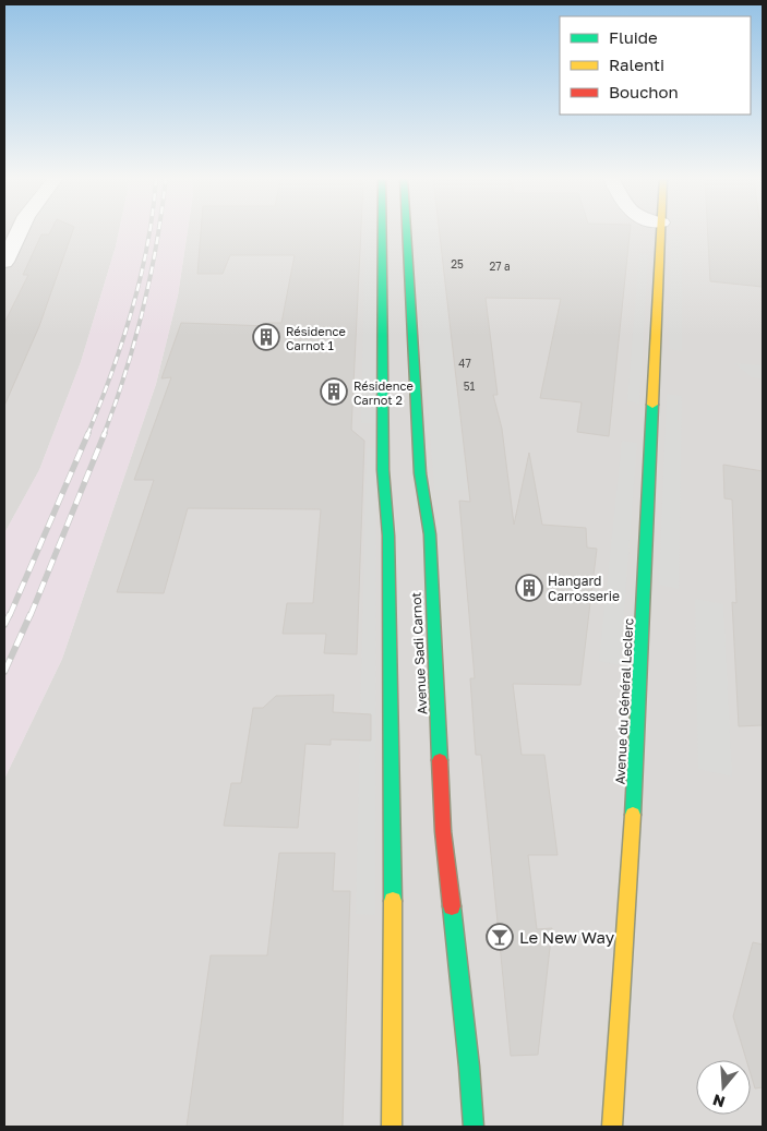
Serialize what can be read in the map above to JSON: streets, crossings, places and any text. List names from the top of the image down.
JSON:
{
  "streets": {
    "main road": ["Avenue Sadi Carnot", "Avenue du Général Leclerc"]
  },
  "places": {
    "building": ["Résidence Carnot 1", "Résidence Carnot 2", "Hangard Carrosserie"],
    "bar": ["Le New Way"]
  },
  "house_numbers": [
    "25",
    "27 a",
    "47",
    "51"
  ],
  "legend": ["Fluide", "Ralenti", "Bouchon"],
  "north": "bottom"
}
